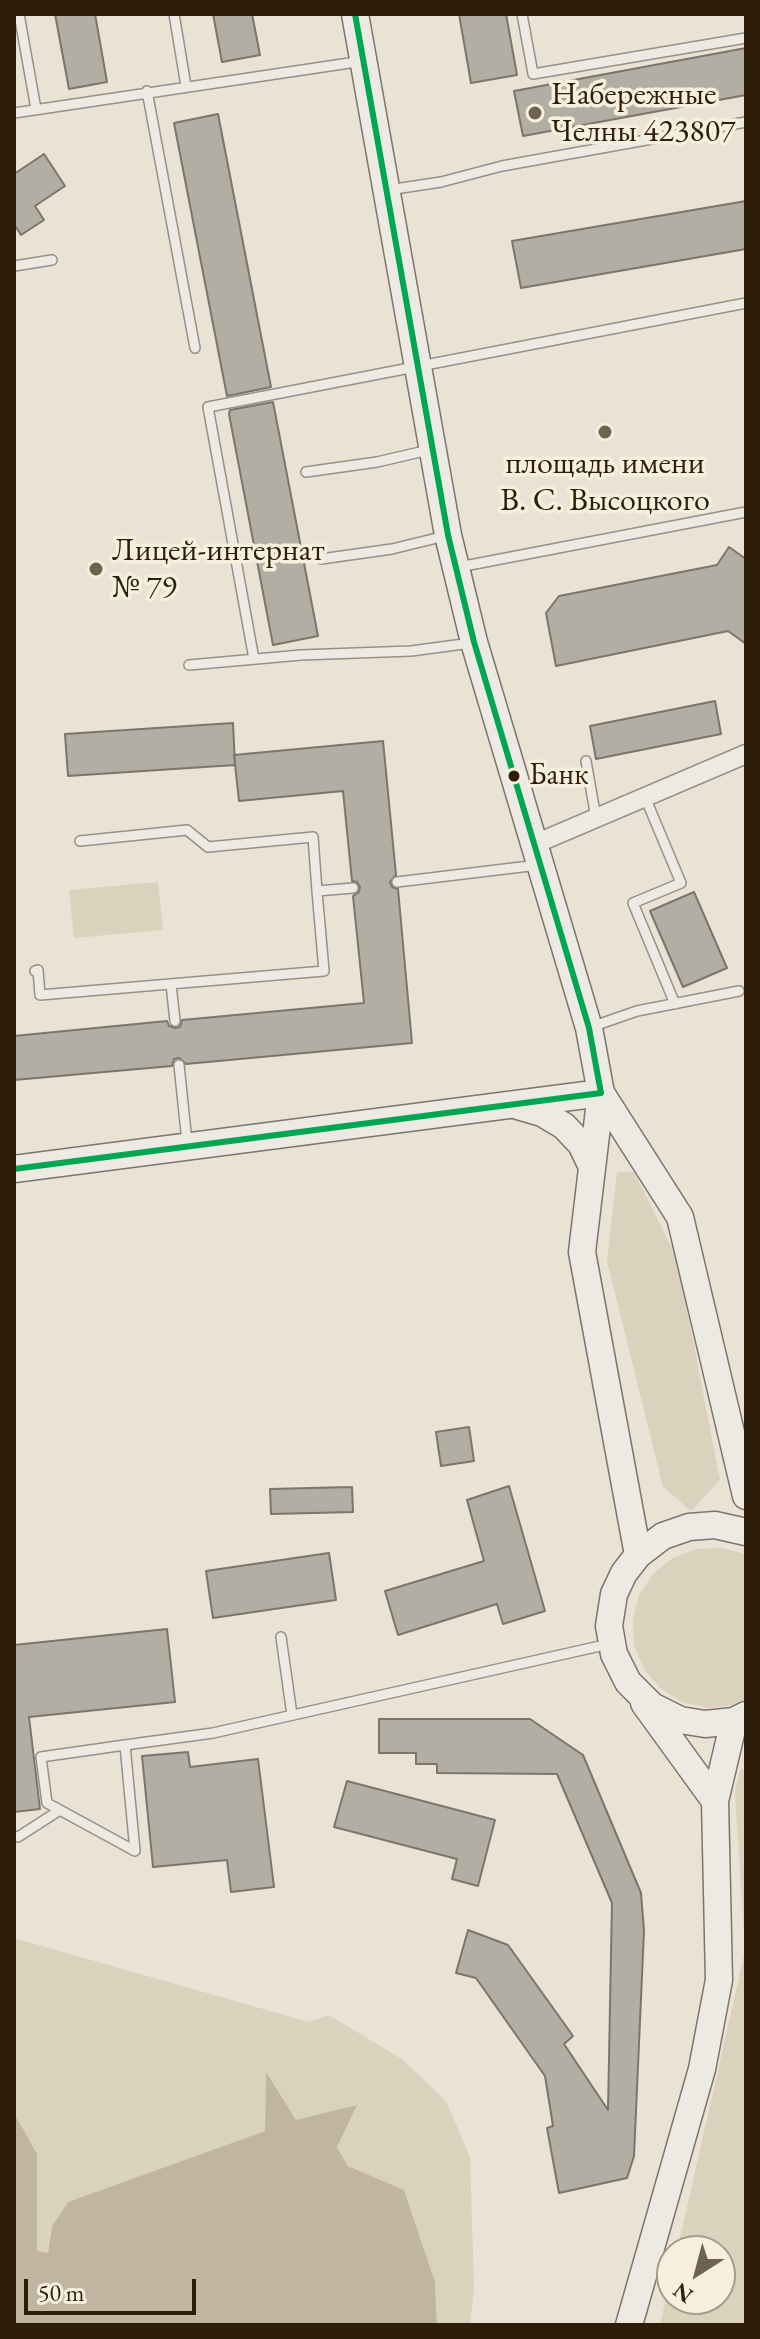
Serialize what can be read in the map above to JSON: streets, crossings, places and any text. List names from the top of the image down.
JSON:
{
  "places": [
    "Набережные Челны 423807",
    "площадь имени В. С. Высоцкого",
    "Лицей-интернат № 79",
    "Банк"
  ],
  "scale_bar": "50 m",
  "north": "bottom left"
}
